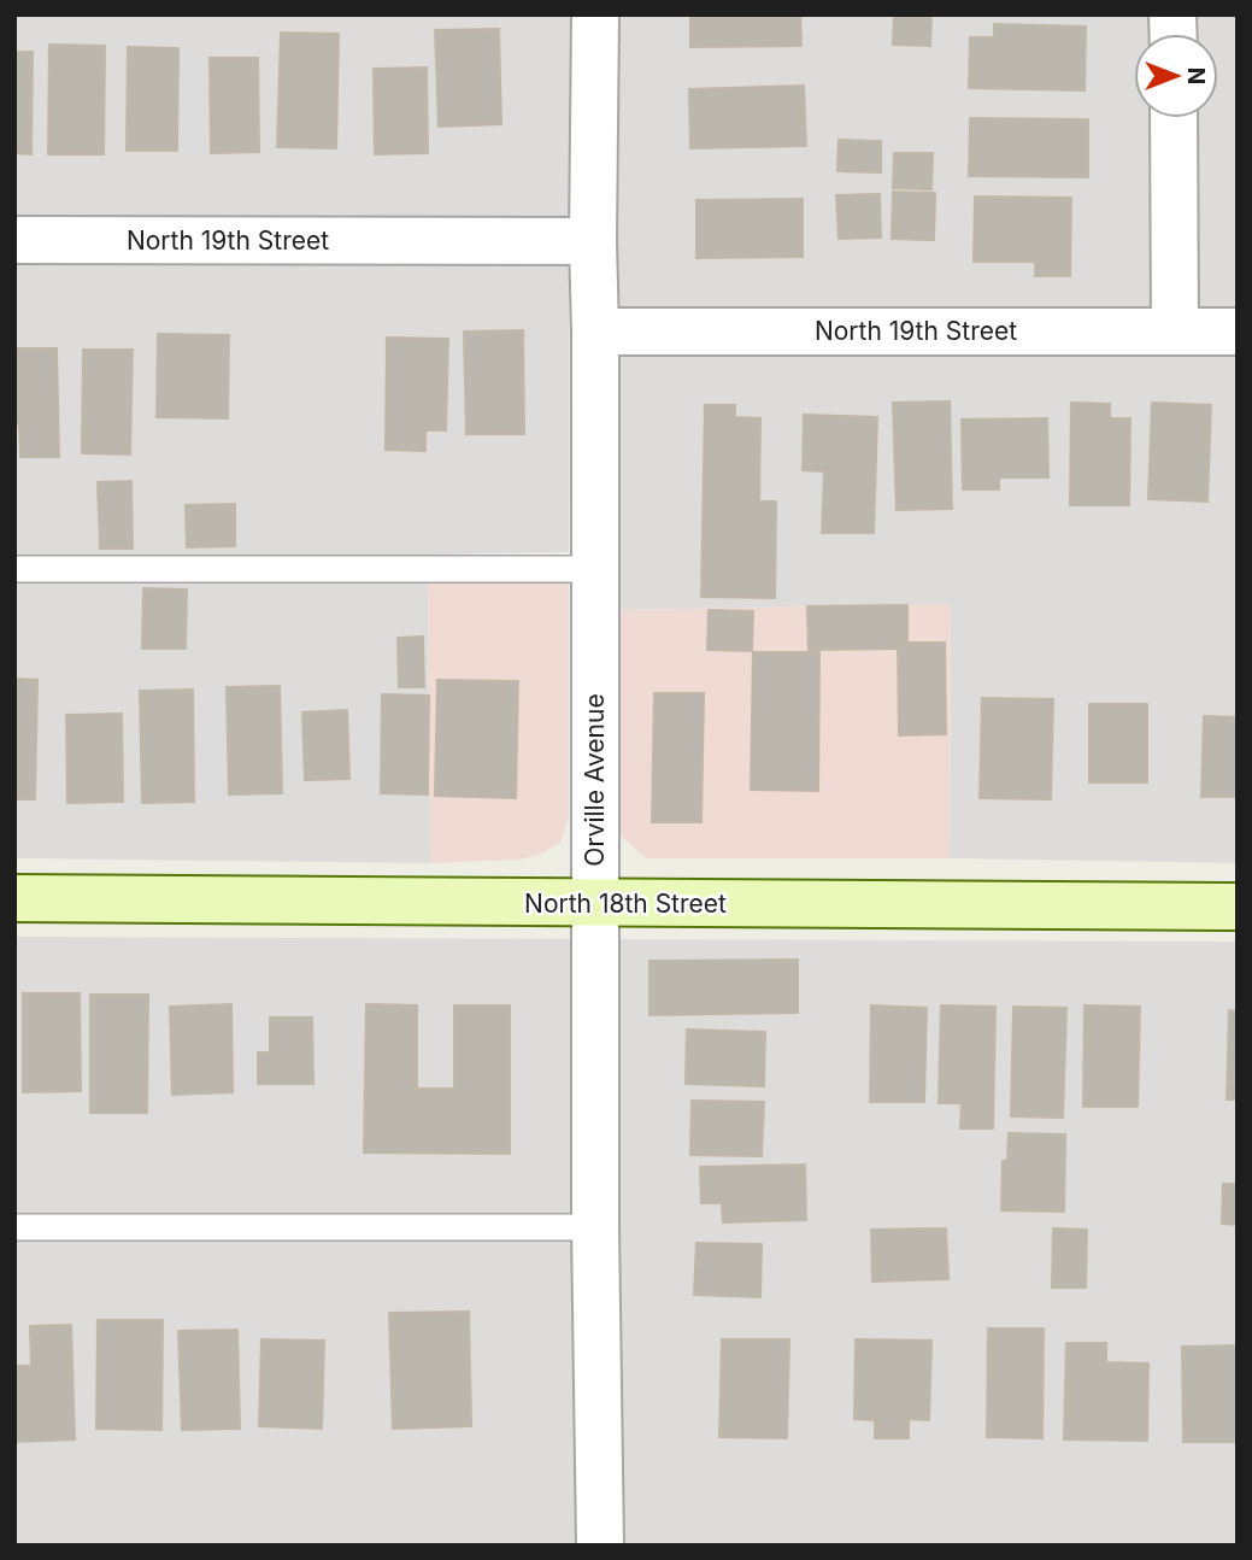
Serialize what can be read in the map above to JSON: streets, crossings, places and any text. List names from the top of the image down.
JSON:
{
  "streets": {
    "main road": ["North 18th Street"],
    "street": ["North 19th Street", "Orville Avenue"]
  },
  "crossings": [
    ["North 19th Street", "Orville Avenue"],
    ["Orville Avenue", "North 18th Street"]
  ],
  "north": "right"
}
